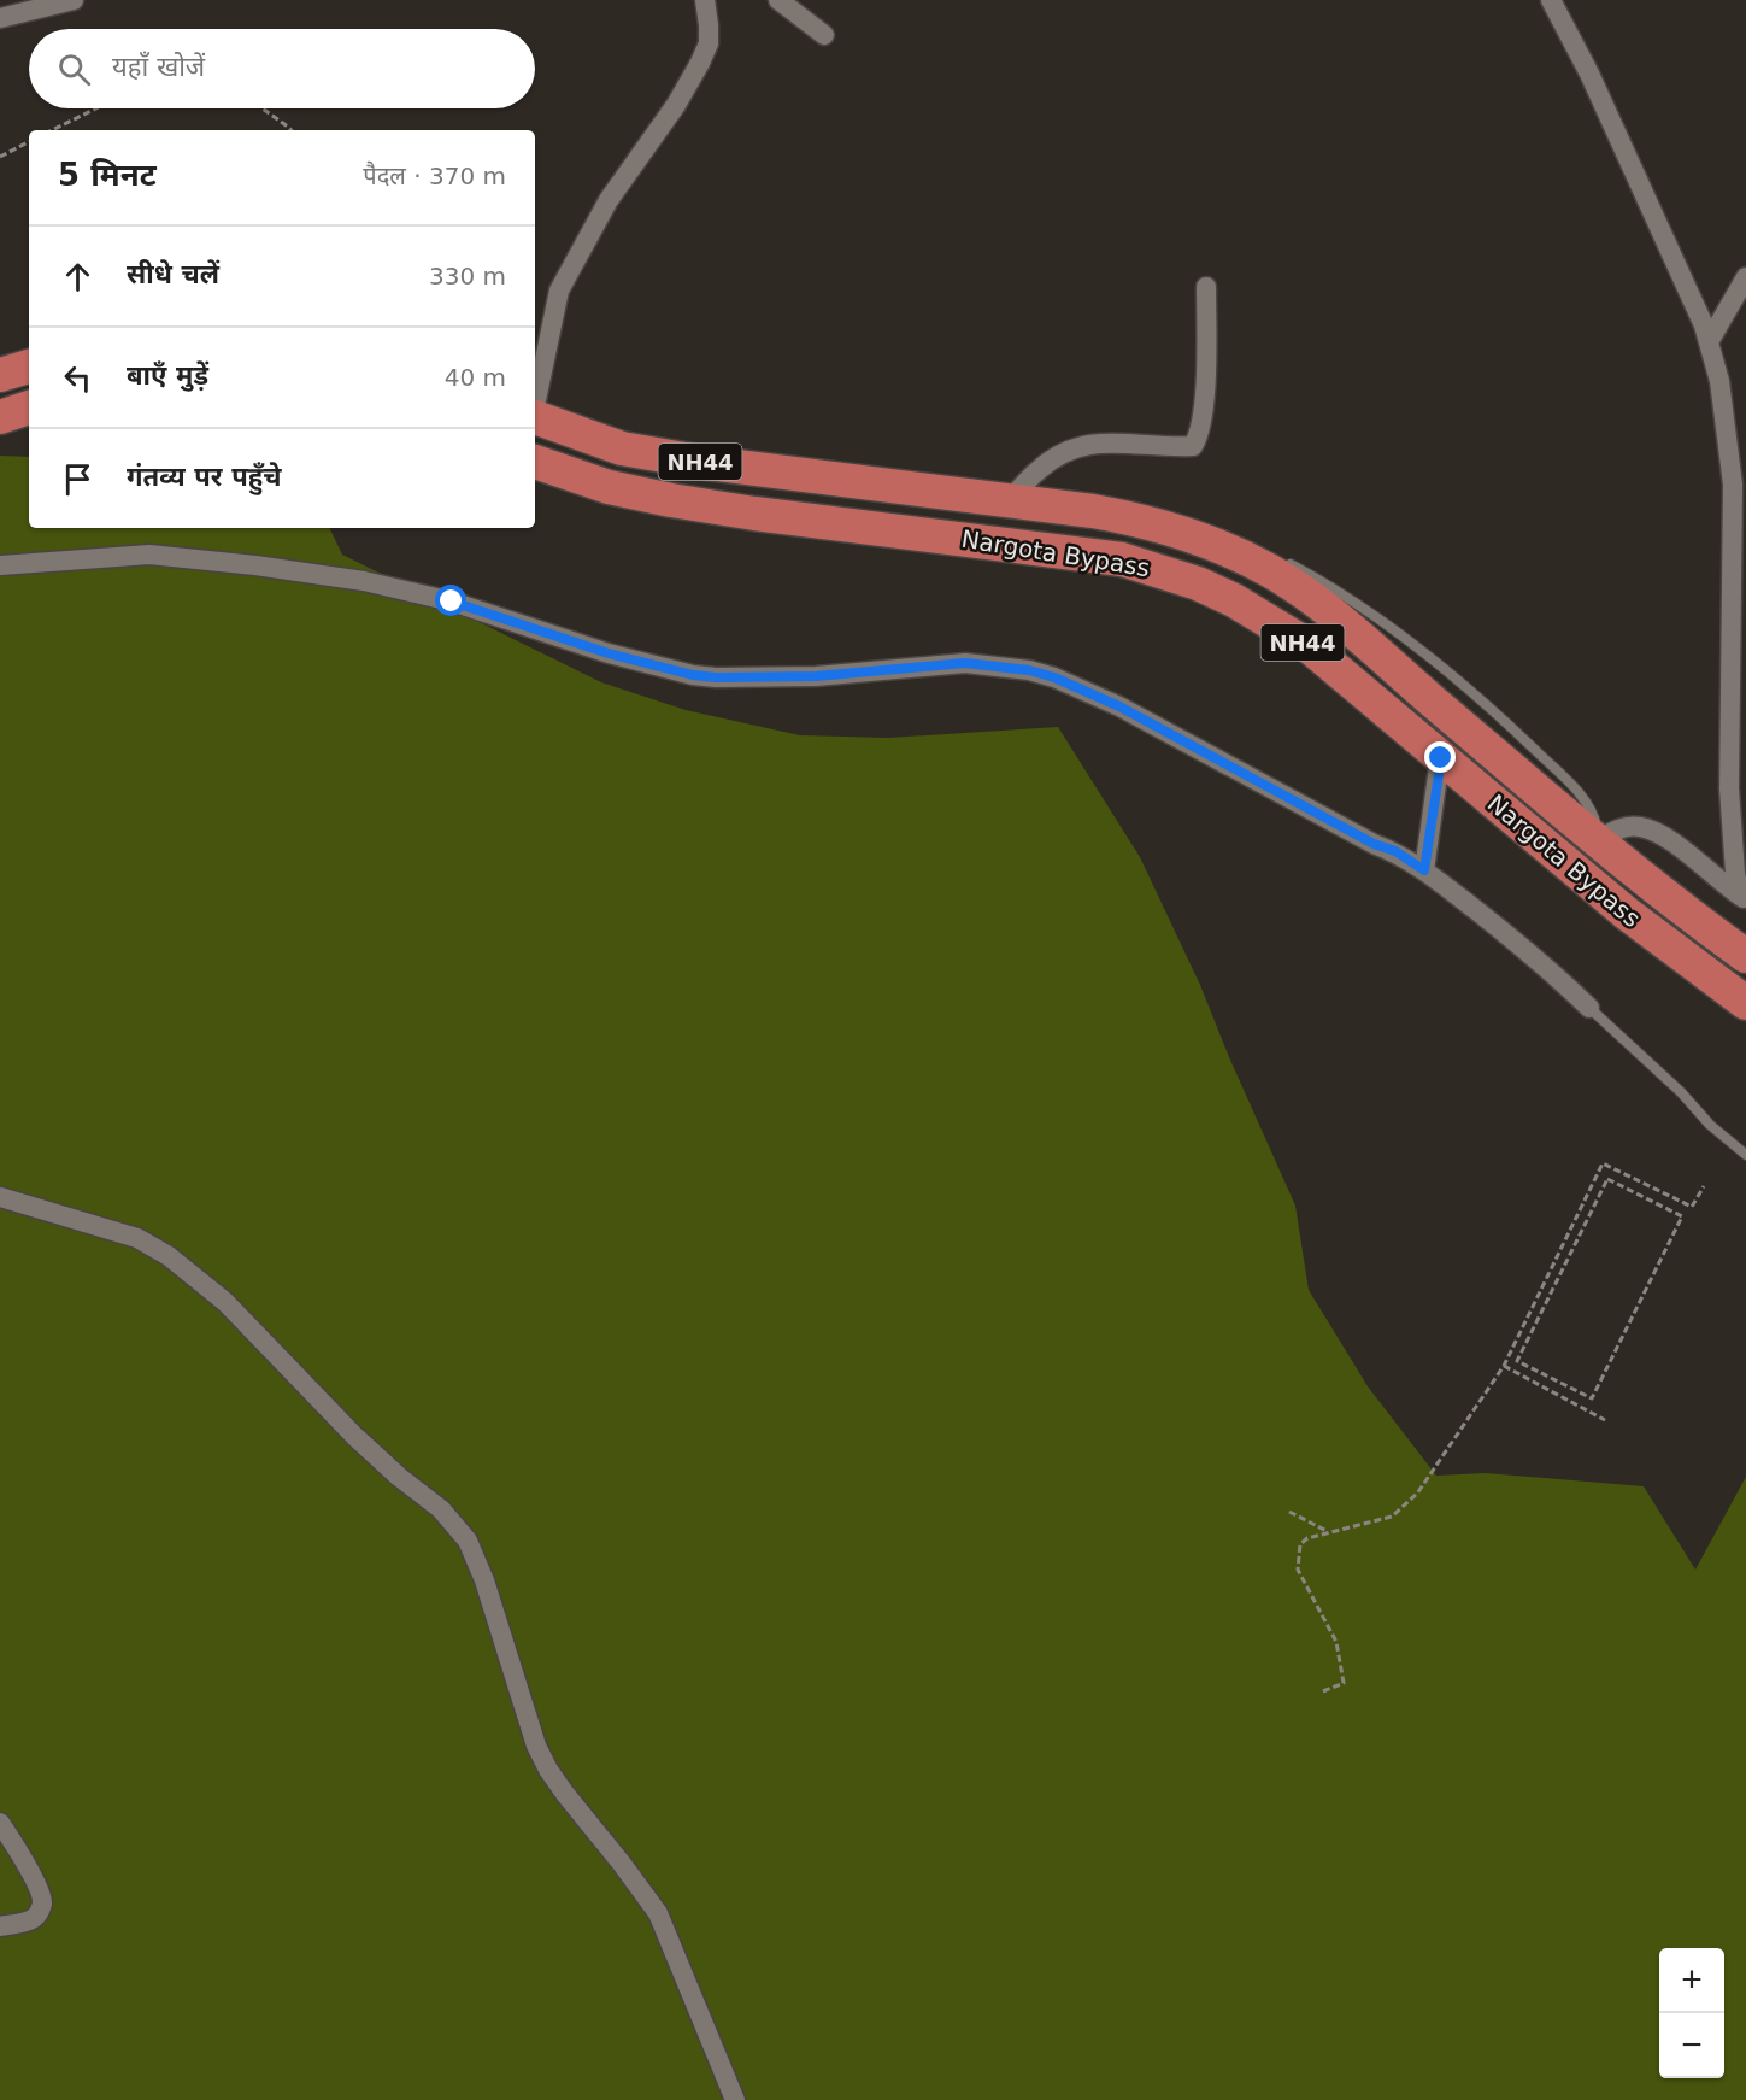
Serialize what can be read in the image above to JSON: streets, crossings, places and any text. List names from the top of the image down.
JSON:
{
  "streets": {
    "highway": ["NH44", "Nargota Bypass"]
  },
  "page": {
    "search": "यहाँ खोजें",
    "heading": ["5 मिनट", "पैदल · 370 m"],
    "list": [
      ["सीधे चलें", "330 m"],
      ["बाएँ मुड़ें", "40 m"],
      "गंतव्य पर पहुँचे"
    ],
    "map_buttons": ["+", "−"]
  }
}
